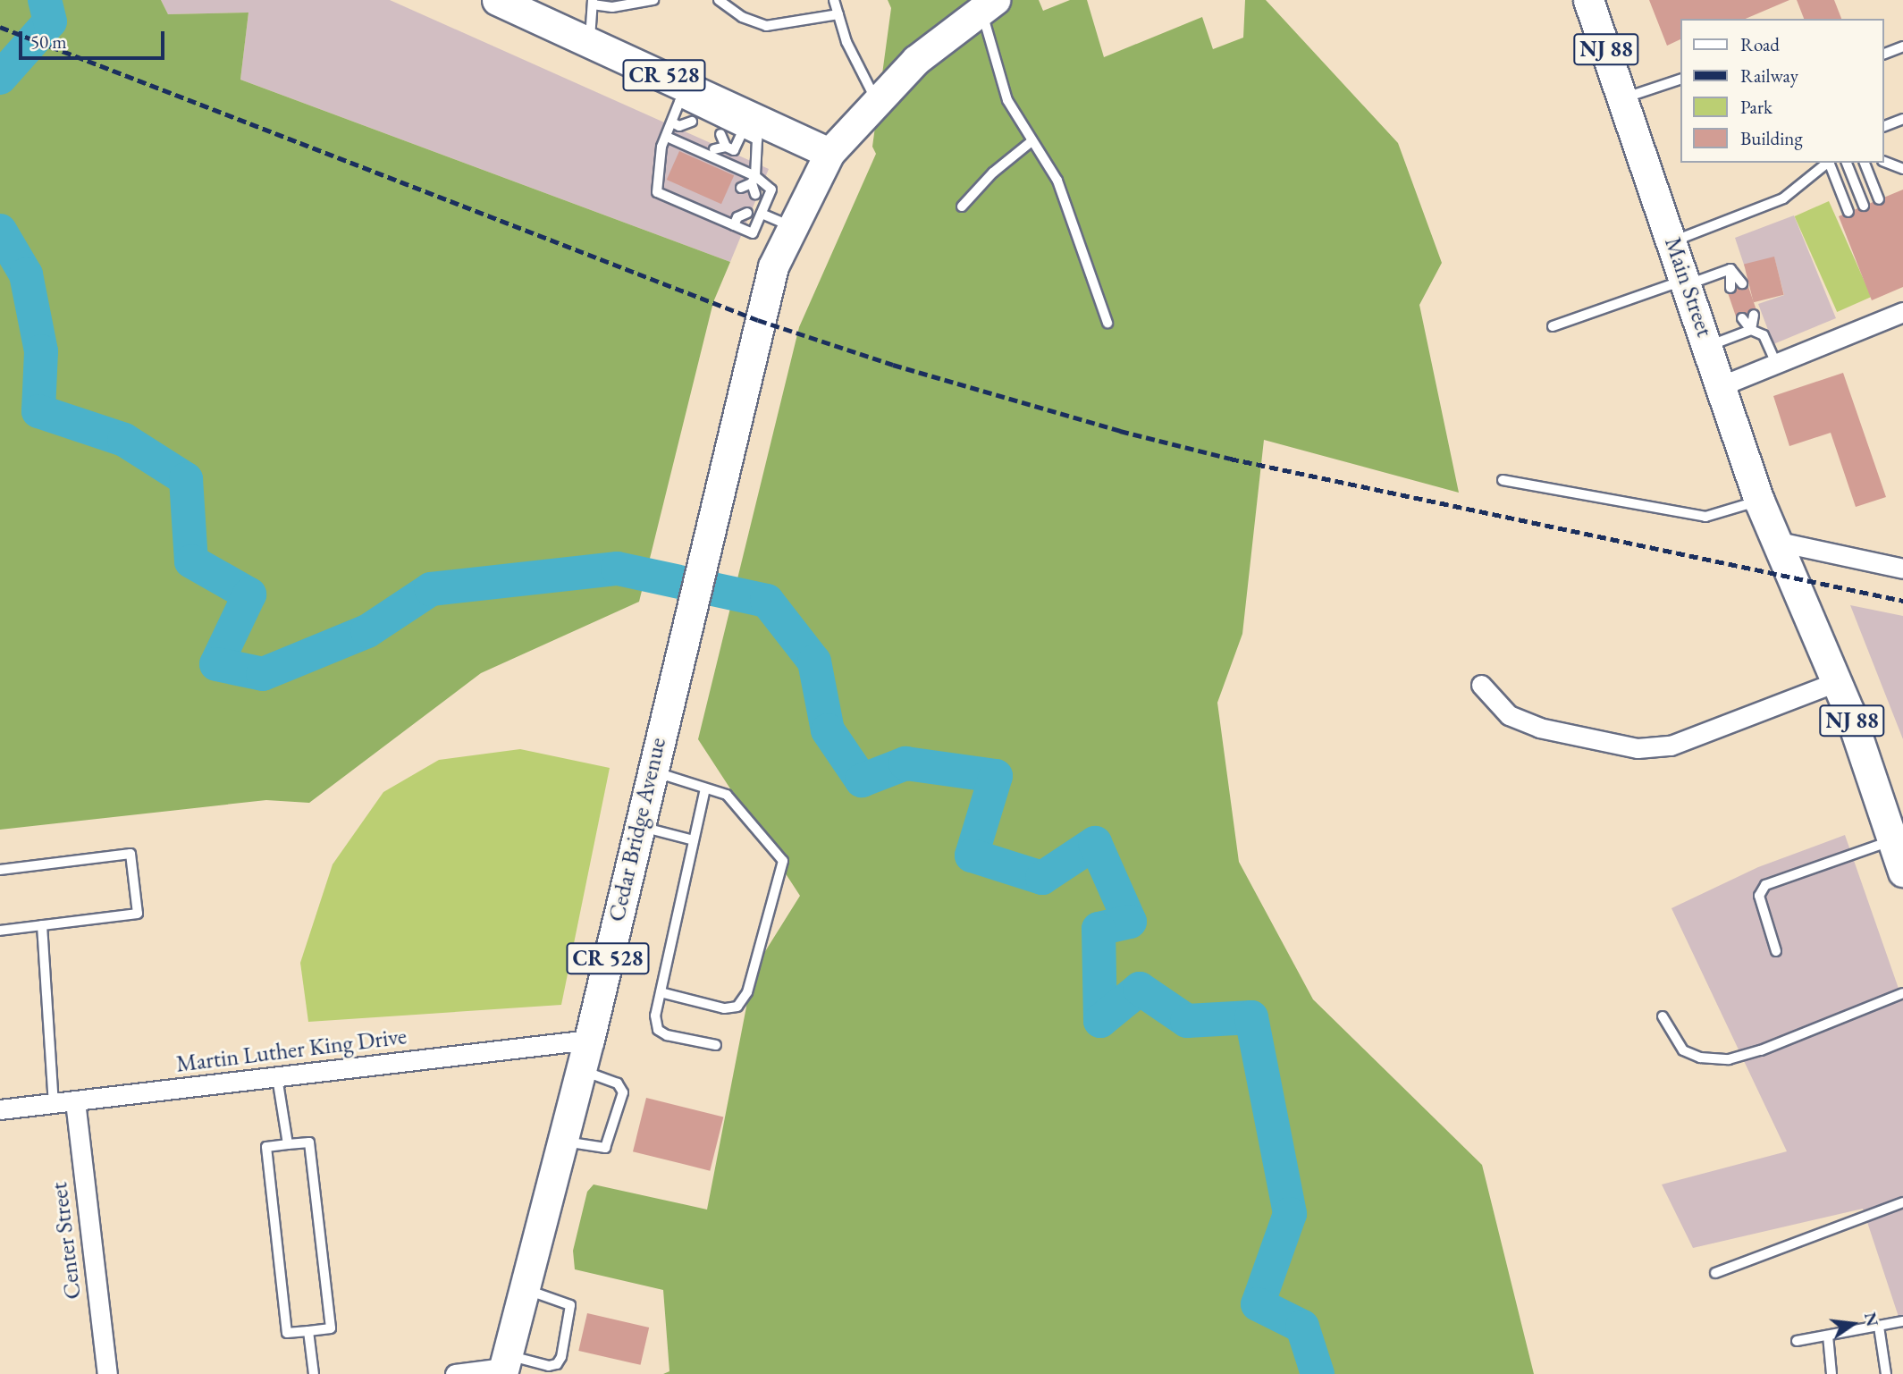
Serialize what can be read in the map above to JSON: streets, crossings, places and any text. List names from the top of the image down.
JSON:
{
  "streets": {
    "main road": [
      "NJ 88",
      "CR 528",
      "Main Street",
      "Cedar Bridge Avenue"
    ],
    "street": ["Martin Luther King Drive", "Center Street"]
  },
  "crossings": [
    ["NJ 88", "Main Street"],
    ["CR 528", "Cedar Bridge Avenue"],
    ["Cedar Bridge Avenue", "Martin Luther King Drive"],
    ["Martin Luther King Drive", "Center Street"]
  ],
  "legend": [
    "Road",
    "Railway",
    "Park",
    "Building"
  ],
  "scale_bar": "50 m",
  "north": "right"
}
